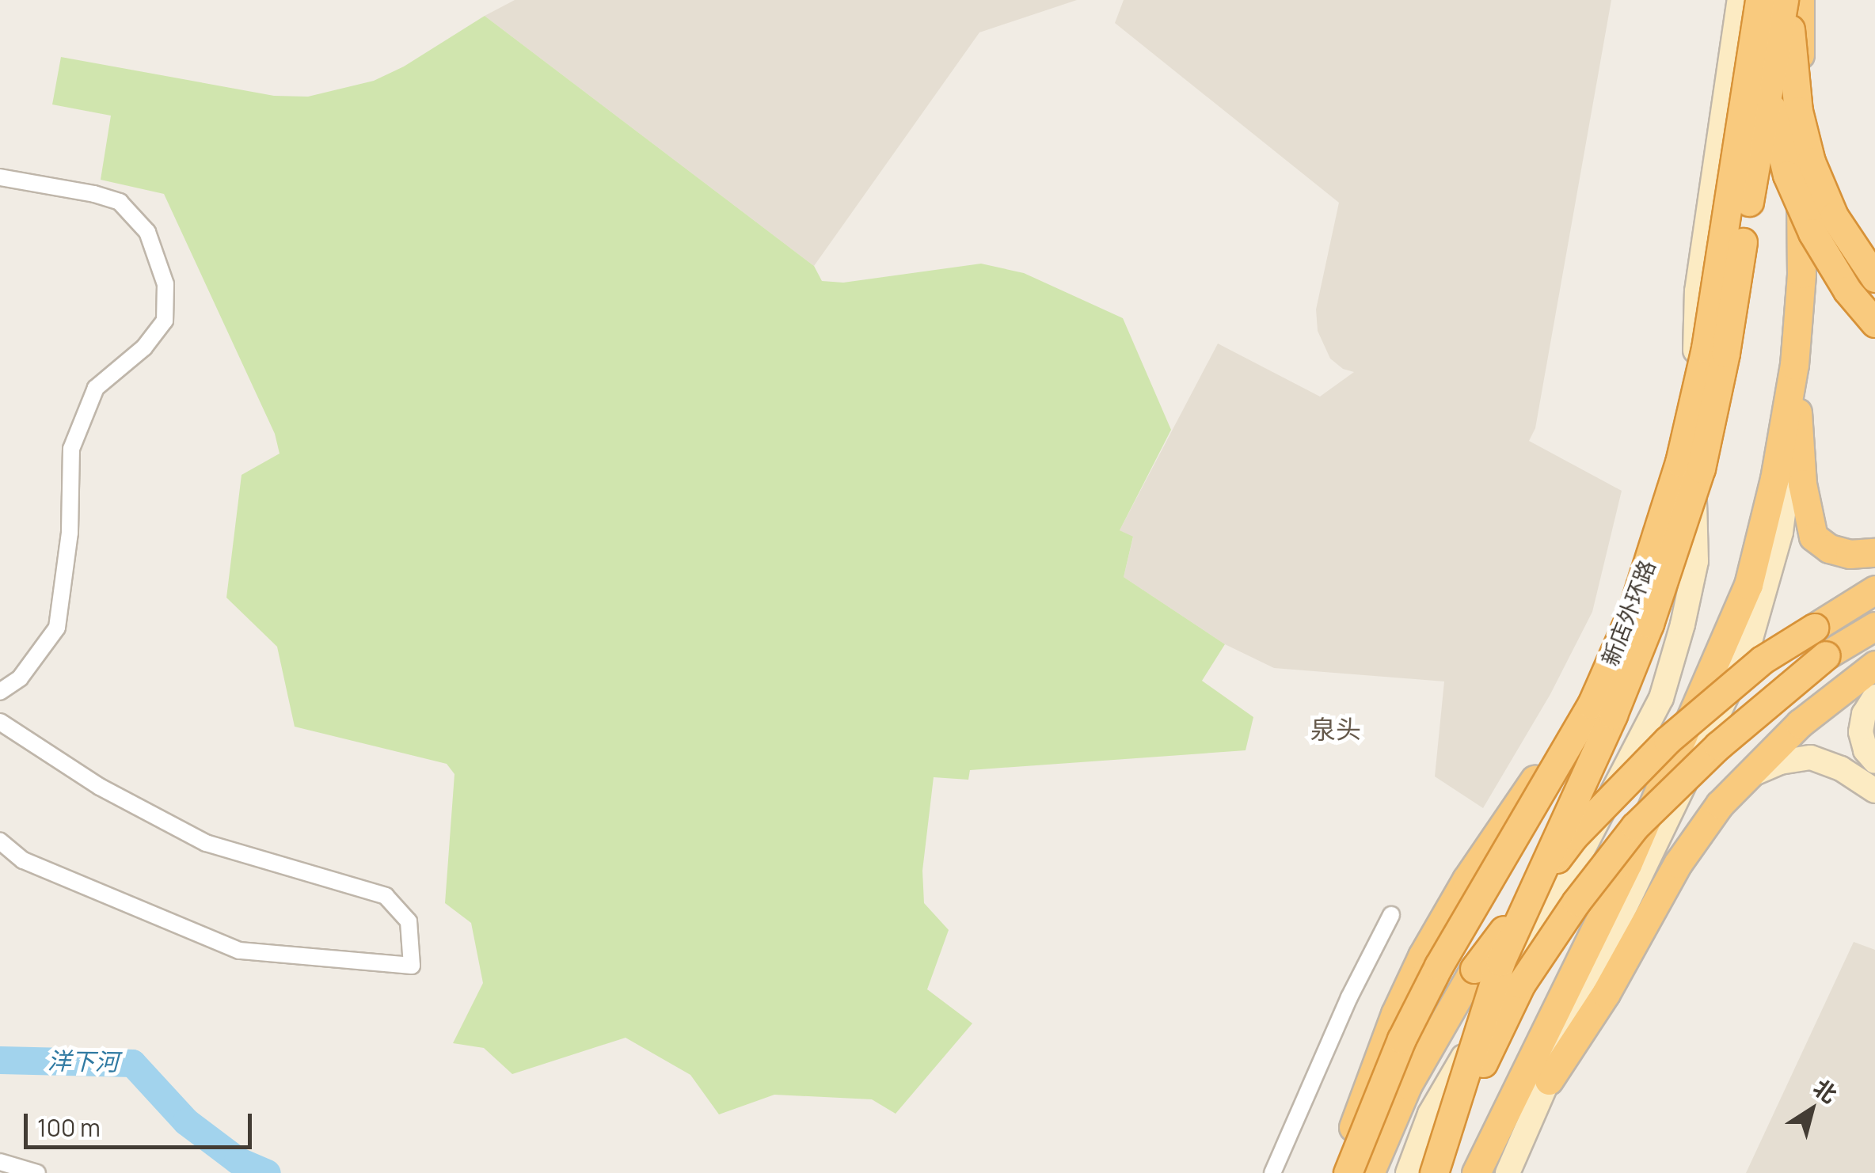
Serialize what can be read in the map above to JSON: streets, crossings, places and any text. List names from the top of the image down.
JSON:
{
  "streets": {
    "highway": ["新店外环路"]
  },
  "districts": ["泉头"],
  "water": ["洋下河"],
  "scale_bar": "100 m",
  "north": "top right"
}
